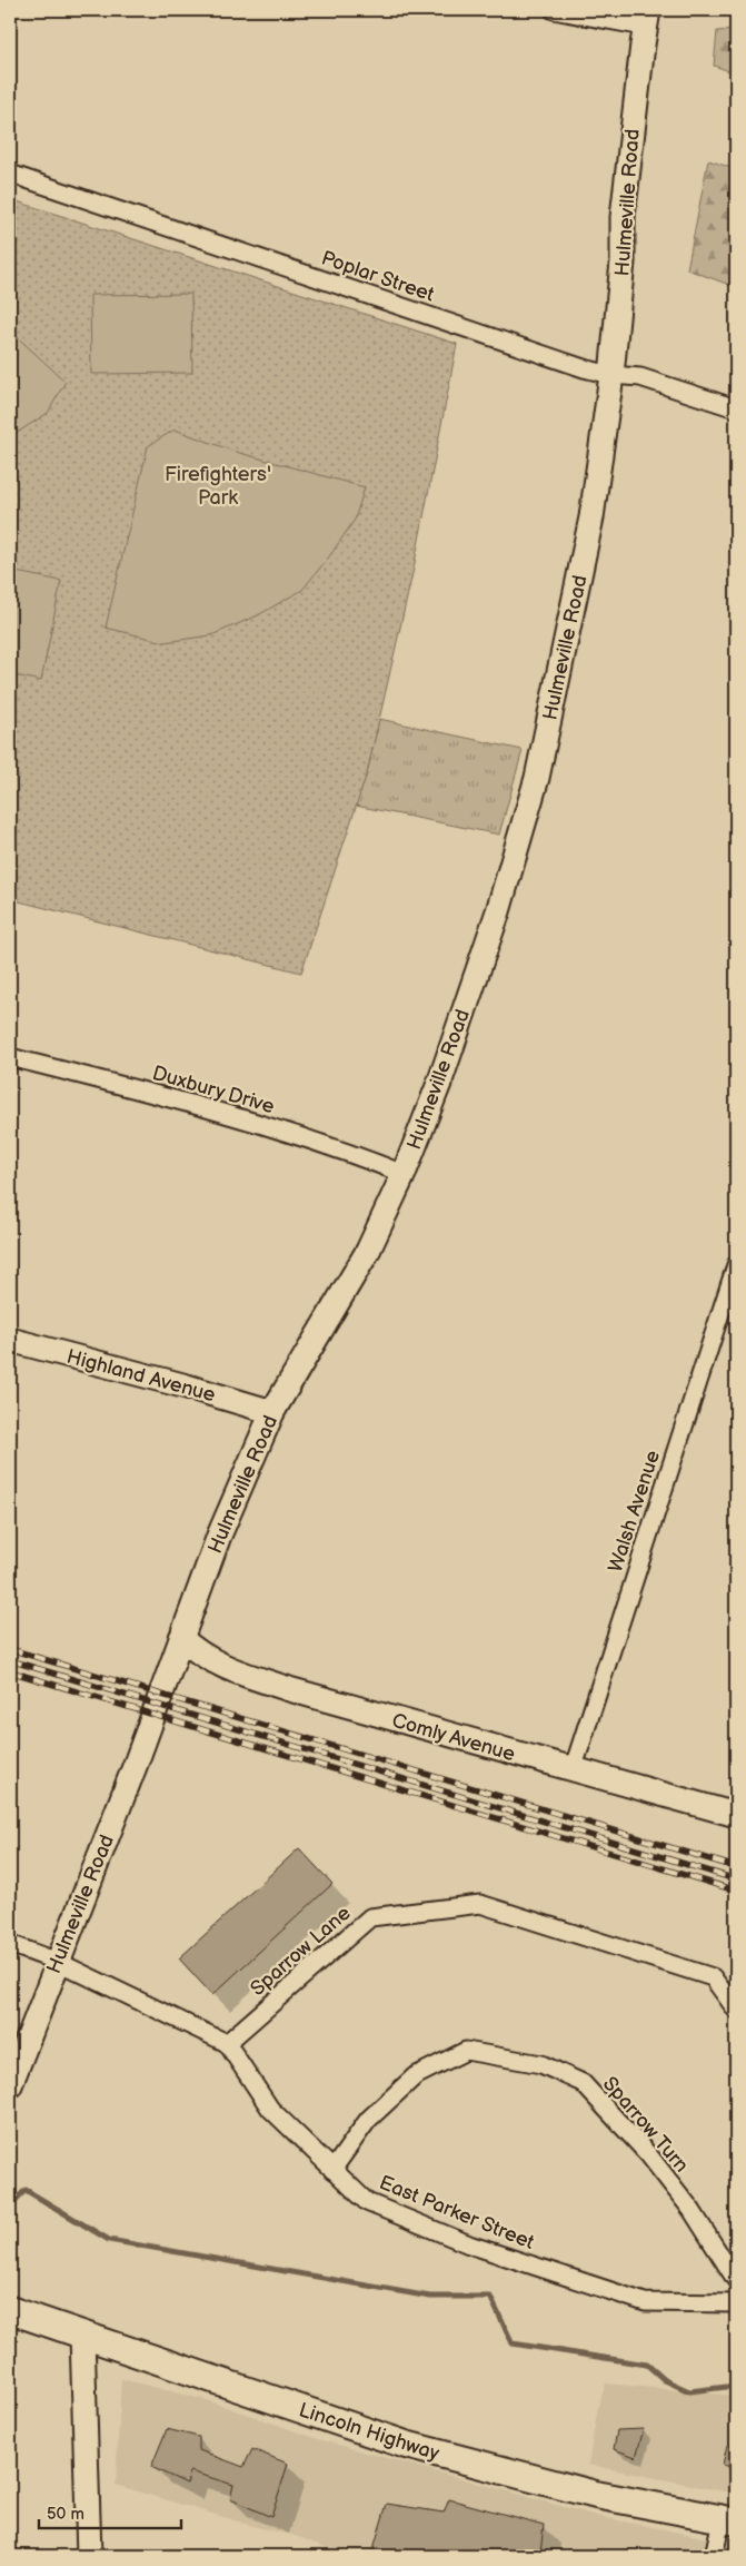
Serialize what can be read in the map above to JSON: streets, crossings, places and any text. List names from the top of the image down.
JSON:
{
  "streets": {
    "main road": ["Lincoln Highway"],
    "street": [
      "Hulmeville Road",
      "Poplar Street",
      "Duxbury Drive",
      "Highland Avenue",
      "Walsh Avenue",
      "Comly Avenue",
      "Sparrow Lane",
      "Sparrow Turn",
      "East Parker Street"
    ]
  },
  "crossings": [
    ["Hulmeville Road", "Poplar Street"],
    ["Hulmeville Road", "Duxbury Drive"],
    ["Hulmeville Road", "Highland Avenue"],
    ["Hulmeville Road", "Comly Avenue"],
    ["Walsh Avenue", "Comly Avenue"],
    ["Sparrow Lane", "East Parker Street"],
    ["Sparrow Turn", "East Parker Street"]
  ],
  "parks": ["Firefighters' Park"],
  "scale_bar": "50 m"
}
